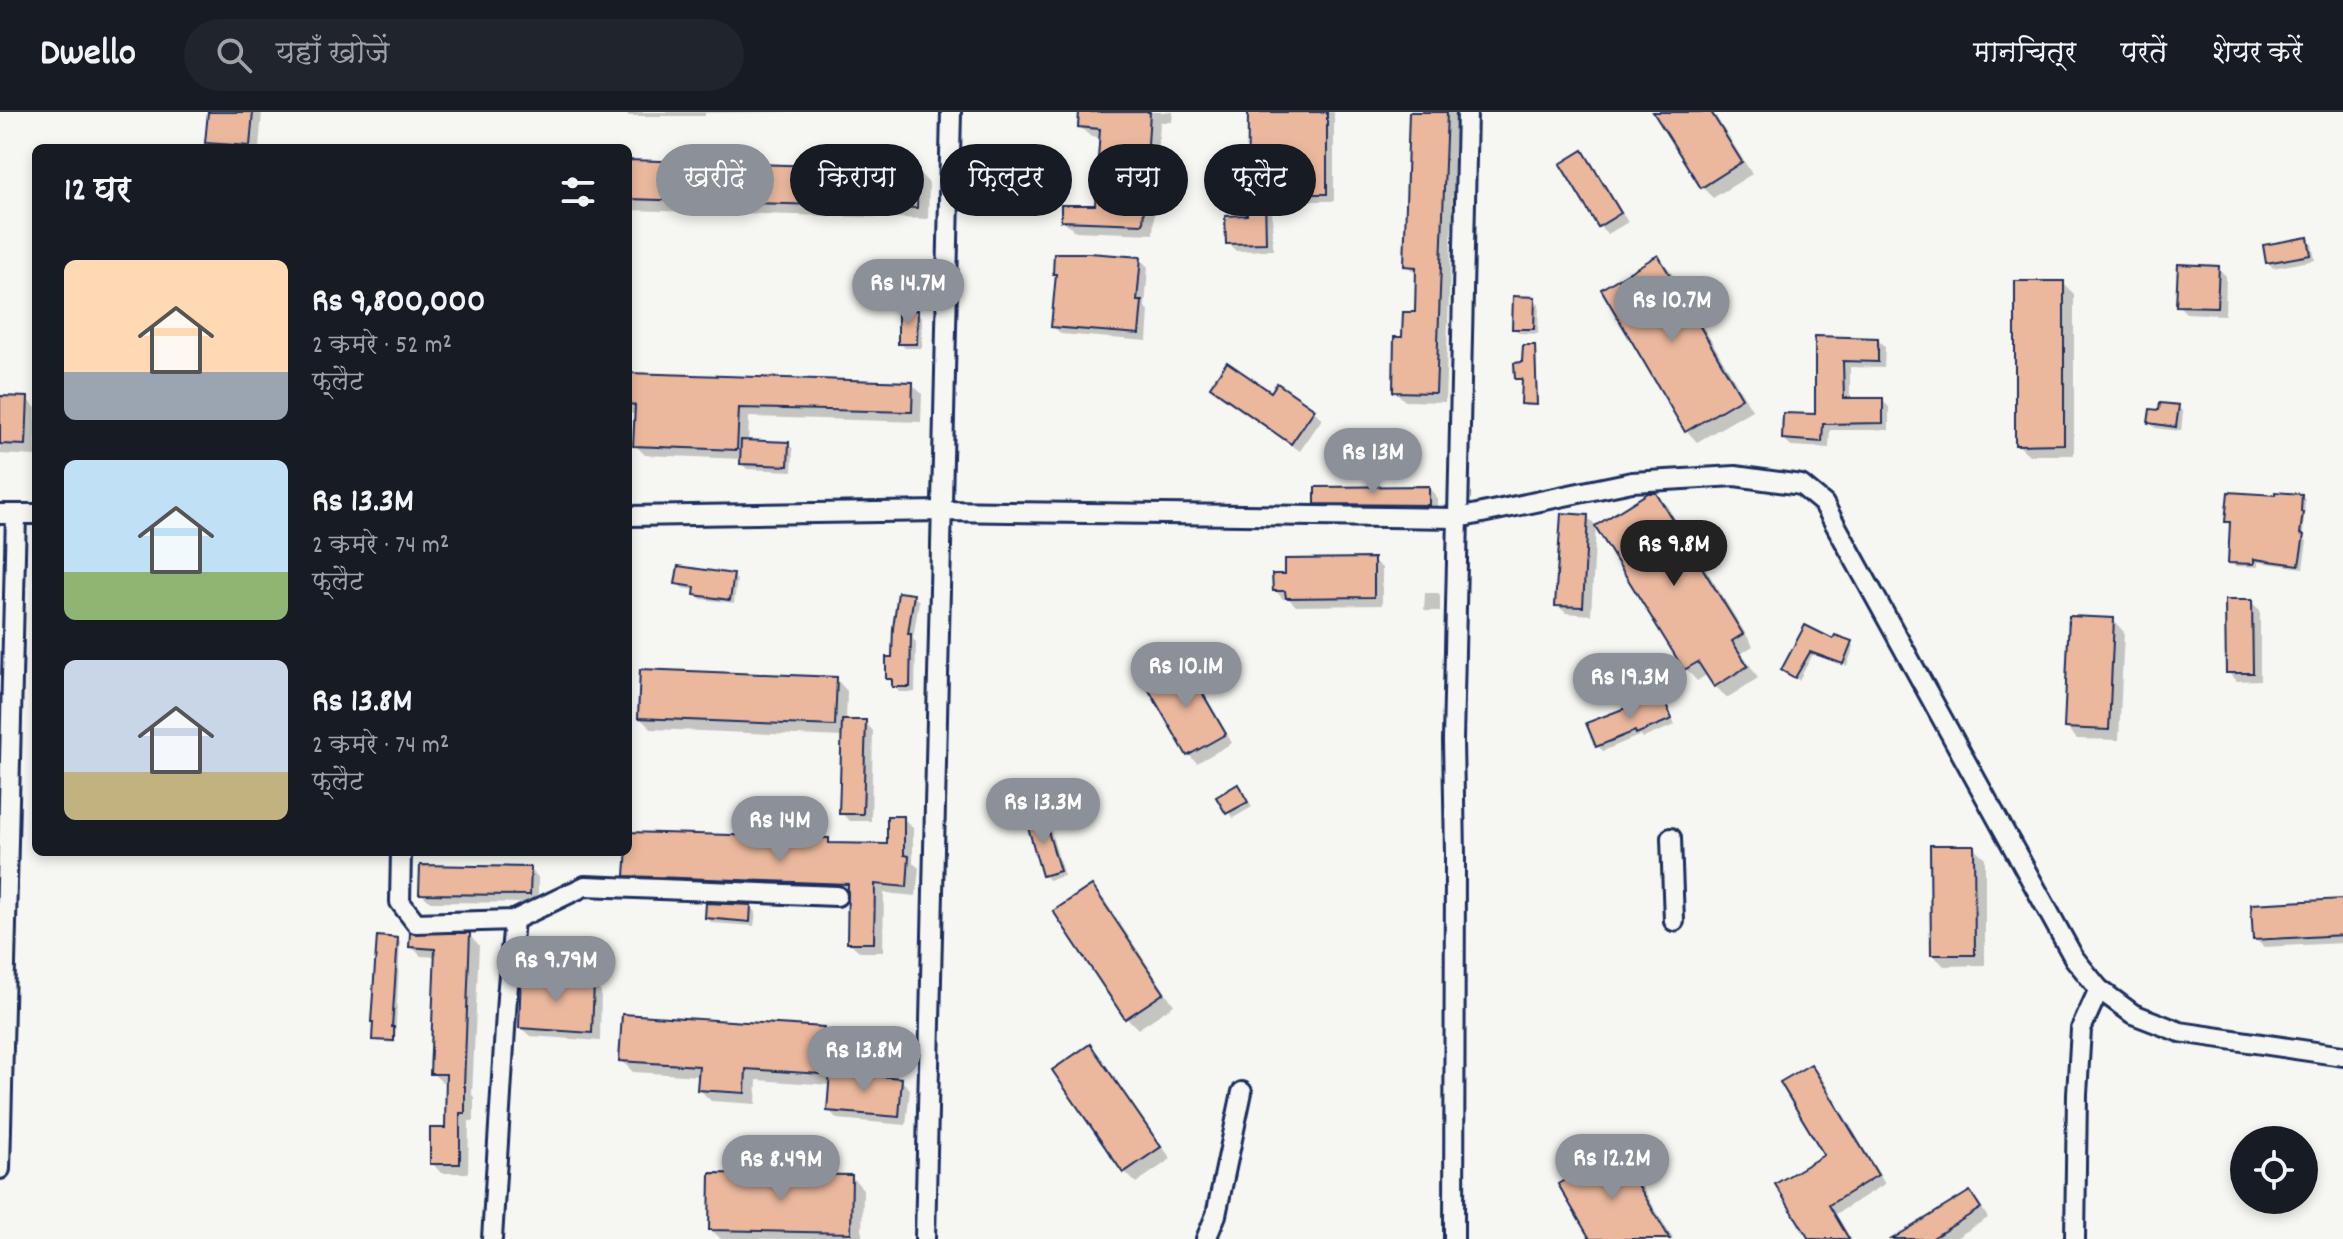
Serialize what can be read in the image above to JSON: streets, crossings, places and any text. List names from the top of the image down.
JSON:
{
  "page": {
    "header": "Dwello",
    "search": "यहाँ खोजें",
    "nav": ["मानचित्र", "परतें", "शेयर करें"],
    "chip": [
      "खरीदें",
      "किराया",
      "फ़िल्टर",
      "नया",
      "फ़्लैट"
    ],
    "heading": "12 घर",
    "list": [
      {
        "name": "Rs 9,800,000",
        "note": "2 कमरे · 52 m² · फ़्लैट"
      },
      {
        "name": "Rs 13.3M",
        "note": "2 कमरे · 74 m² · फ़्लैट"
      },
      {
        "name": "Rs 13.8M",
        "note": "2 कमरे · 74 m² · फ़्लैट"
      }
    ],
    "price": [
      "Rs 14.7M",
      "Rs 10.7M",
      "Rs 13M",
      "Rs 9.8M",
      "Rs 10.1M",
      "Rs 19.3M",
      "Rs 13.3M",
      "Rs 14M",
      "Rs 9.79M",
      "Rs 13.8M",
      "Rs 12.2M",
      "Rs 8.49M"
    ]
  }
}
